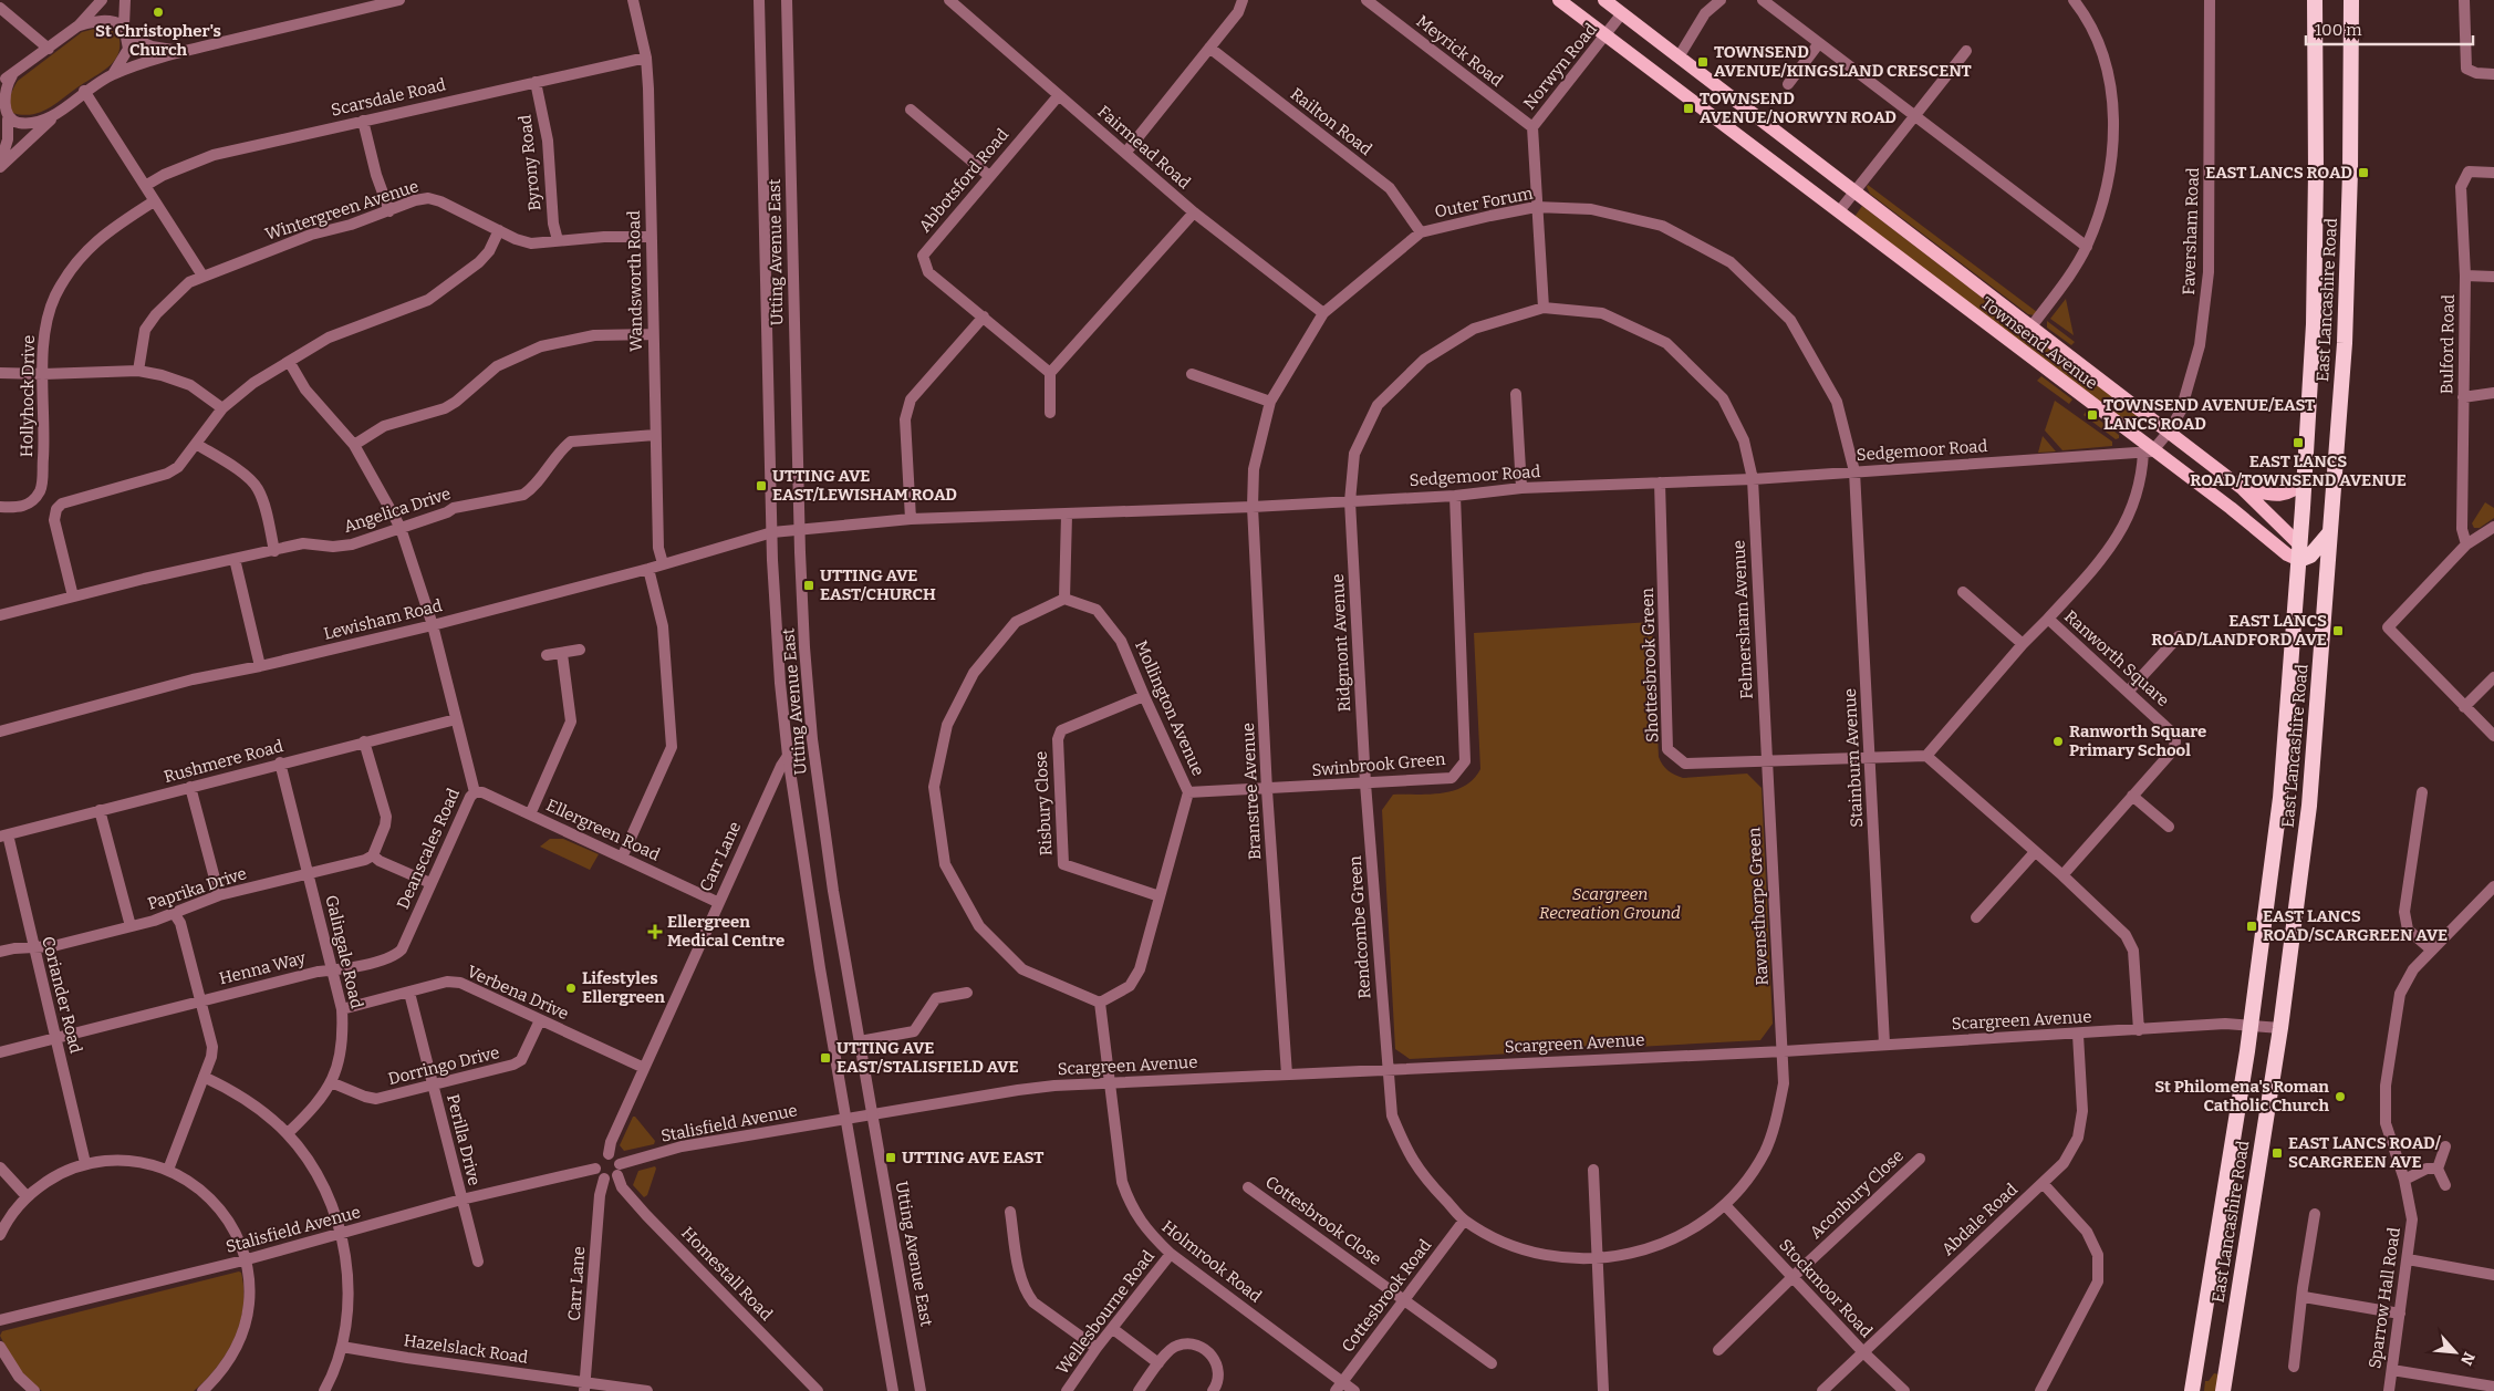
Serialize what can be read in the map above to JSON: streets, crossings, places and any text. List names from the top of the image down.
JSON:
{
  "streets": {
    "highway": ["East Lancashire Road"],
    "main road": ["Townsend Avenue"],
    "street": [
      "Meyrick Road",
      "Norwyn Road",
      "Scarsdale Road",
      "Railton Road",
      "Fairmead Road",
      "Byrony Road",
      "Abbotsford Road",
      "Outer Forum",
      "Wintergreen Avenue",
      "Faversham Road",
      "Utting Avenue East",
      "Wandsworth Road",
      "Bulford Road",
      "Hollyhock Drive",
      "Sedgemoor Road",
      "Angelica Drive",
      "Lewisham Road",
      "Felmersham Avenue",
      "Ridgmont Avenue",
      "Ranworth Square",
      "Shottesbrook Green",
      "Mollington Avenue",
      "Stainburn Avenue",
      "Rushmere Road",
      "Swinbrook Green",
      "Branstree Avenue",
      "Risbury Close",
      "Ellergreen Road",
      "Deanscales Road",
      "Carr Lane",
      "Paprika Drive",
      "Ravensthorpe Green",
      "Rendcombe Green",
      "Galingale Road",
      "Henna Way",
      "Verbena Drive",
      "Coriander Road",
      "Scargreen Avenue",
      "Dorringo Drive",
      "Stalisfield Avenue",
      "Perilla Drive",
      "Aconbury Close",
      "Abdale Road",
      "Cottesbrook Close",
      "Holmrook Road",
      "Homestall Road",
      "Stockmoor Road",
      "Cottesbrook Road",
      "Sparrow Hall Road",
      "Wellesbourne Road",
      "Hazelslack Road"
    ]
  },
  "crossings": [
    ["Meyrick Road", "Norwyn Road"],
    ["Norwyn Road", "Outer Forum"],
    ["Norwyn Road", "Townsend Avenue"],
    ["Norwyn Road", "Felmersham Avenue"],
    ["Norwyn Road", "Ridgmont Avenue"],
    ["Scarsdale Road", "Byrony Road"],
    ["Scarsdale Road", "Wandsworth Road"],
    ["Railton Road", "Outer Forum"],
    ["Fairmead Road", "Abbotsford Road"],
    ["Fairmead Road", "Outer Forum"],
    ["Byrony Road", "Wintergreen Avenue"],
    ["Outer Forum", "Sedgemoor Road"],
    ["Outer Forum", "Stainburn Avenue"],
    ["Outer Forum", "Branstree Avenue"],
    ["Wintergreen Avenue", "Wandsworth Road"],
    ["Faversham Road", "Townsend Avenue"],
    ["Faversham Road", "Sedgemoor Road"],
    ["Utting Avenue East", "Sedgemoor Road"],
    ["Utting Avenue East", "Lewisham Road"],
    ["Utting Avenue East", "Carr Lane"],
    ["Utting Avenue East", "Scargreen Avenue"],
    ["Utting Avenue East", "Stalisfield Avenue"],
    ["Wandsworth Road", "Angelica Drive"],
    ["Wandsworth Road", "Lewisham Road"],
    ["East Lancashire Road", "Townsend Avenue"],
    ["East Lancashire Road", "Scargreen Avenue"],
    ["Townsend Avenue", "Sedgemoor Road"],
    ["Sedgemoor Road", "Lewisham Road"],
    ["Sedgemoor Road", "Felmersham Avenue"],
    ["Sedgemoor Road", "Ridgmont Avenue"],
    ["Sedgemoor Road", "Shottesbrook Green"],
    ["Sedgemoor Road", "Stainburn Avenue"],
    ["Sedgemoor Road", "Swinbrook Green"],
    ["Sedgemoor Road", "Branstree Avenue"],
    ["Angelica Drive", "Deanscales Road"],
    ["Lewisham Road", "Deanscales Road"],
    ["Felmersham Avenue", "Ridgmont Avenue"],
    ["Felmersham Avenue", "Shottesbrook Green"],
    ["Felmersham Avenue", "Ravensthorpe Green"],
    ["Ridgmont Avenue", "Swinbrook Green"],
    ["Ridgmont Avenue", "Rendcombe Green"],
    ["Ranworth Square", "Shottesbrook Green"],
    ["Shottesbrook Green", "Stainburn Avenue"],
    ["Shottesbrook Green", "Ravensthorpe Green"],
    ["Mollington Avenue", "Swinbrook Green"],
    ["Mollington Avenue", "Risbury Close"],
    ["Stainburn Avenue", "Scargreen Avenue"],
    ["Rushmere Road", "Deanscales Road"],
    ["Rushmere Road", "Galingale Road"],
    ["Rushmere Road", "Coriander Road"],
    ["Swinbrook Green", "Branstree Avenue"],
    ["Swinbrook Green", "Rendcombe Green"],
    ["Branstree Avenue", "Scargreen Avenue"],
    ["Ellergreen Road", "Deanscales Road"],
    ["Ellergreen Road", "Carr Lane"],
    ["Deanscales Road", "Galingale Road"],
    ["Deanscales Road", "Henna Way"],
    ["Carr Lane", "Verbena Drive"],
    ["Carr Lane", "Stalisfield Avenue"],
    ["Carr Lane", "Homestall Road"],
    ["Carr Lane", "Hazelslack Road"],
    ["Paprika Drive", "Galingale Road"],
    ["Paprika Drive", "Coriander Road"],
    ["Ravensthorpe Green", "Rendcombe Green"],
    ["Ravensthorpe Green", "Scargreen Avenue"],
    ["Ravensthorpe Green", "Stockmoor Road"],
    ["Rendcombe Green", "Scargreen Avenue"],
    ["Rendcombe Green", "Cottesbrook Road"],
    ["Galingale Road", "Henna Way"],
    ["Galingale Road", "Verbena Drive"],
    ["Galingale Road", "Dorringo Drive"],
    ["Henna Way", "Coriander Road"],
    ["Verbena Drive", "Dorringo Drive"],
    ["Verbena Drive", "Perilla Drive"],
    ["Scargreen Avenue", "Stalisfield Avenue"],
    ["Scargreen Avenue", "Abdale Road"],
    ["Scargreen Avenue", "Holmrook Road"],
    ["Dorringo Drive", "Perilla Drive"],
    ["Stalisfield Avenue", "Perilla Drive"],
    ["Stalisfield Avenue", "Homestall Road"],
    ["Aconbury Close", "Stockmoor Road"],
    ["Abdale Road", "Stockmoor Road"],
    ["Cottesbrook Close", "Cottesbrook Road"],
    ["Holmrook Road", "Cottesbrook Road"],
    ["Holmrook Road", "Wellesbourne Road"]
  ],
  "parks": ["Scargreen Recreation Ground"],
  "places": {
    "other": [
      "St Christopher's Church",
      "Ranworth Square Primary School",
      "Lifestyles Ellergreen",
      "St Philomena's Roman Catholic Church"
    ],
    "transit": [
      "TOWNSEND AVENUE/KINGSLAND CRESCENT",
      "TOWNSEND AVENUE/NORWYN ROAD",
      "EAST LANCS ROAD",
      "TOWNSEND AVENUE/EAST LANCS ROAD",
      "EAST LANCS ROAD/TOWNSEND AVENUE",
      "UTTING AVE EAST/LEWISHAM ROAD",
      "UTTING AVE EAST/CHURCH",
      "EAST LANCS ROAD/LANDFORD AVE",
      "EAST LANCS ROAD/SCARGREEN AVE",
      "UTTING AVE EAST/STALISFIELD AVE",
      "EAST LANCS ROAD/ SCARGREEN AVE",
      "UTTING AVE EAST"
    ],
    "health": ["Ellergreen Medical Centre"]
  },
  "scale_bar": "100 m",
  "north": "bottom right"
}
